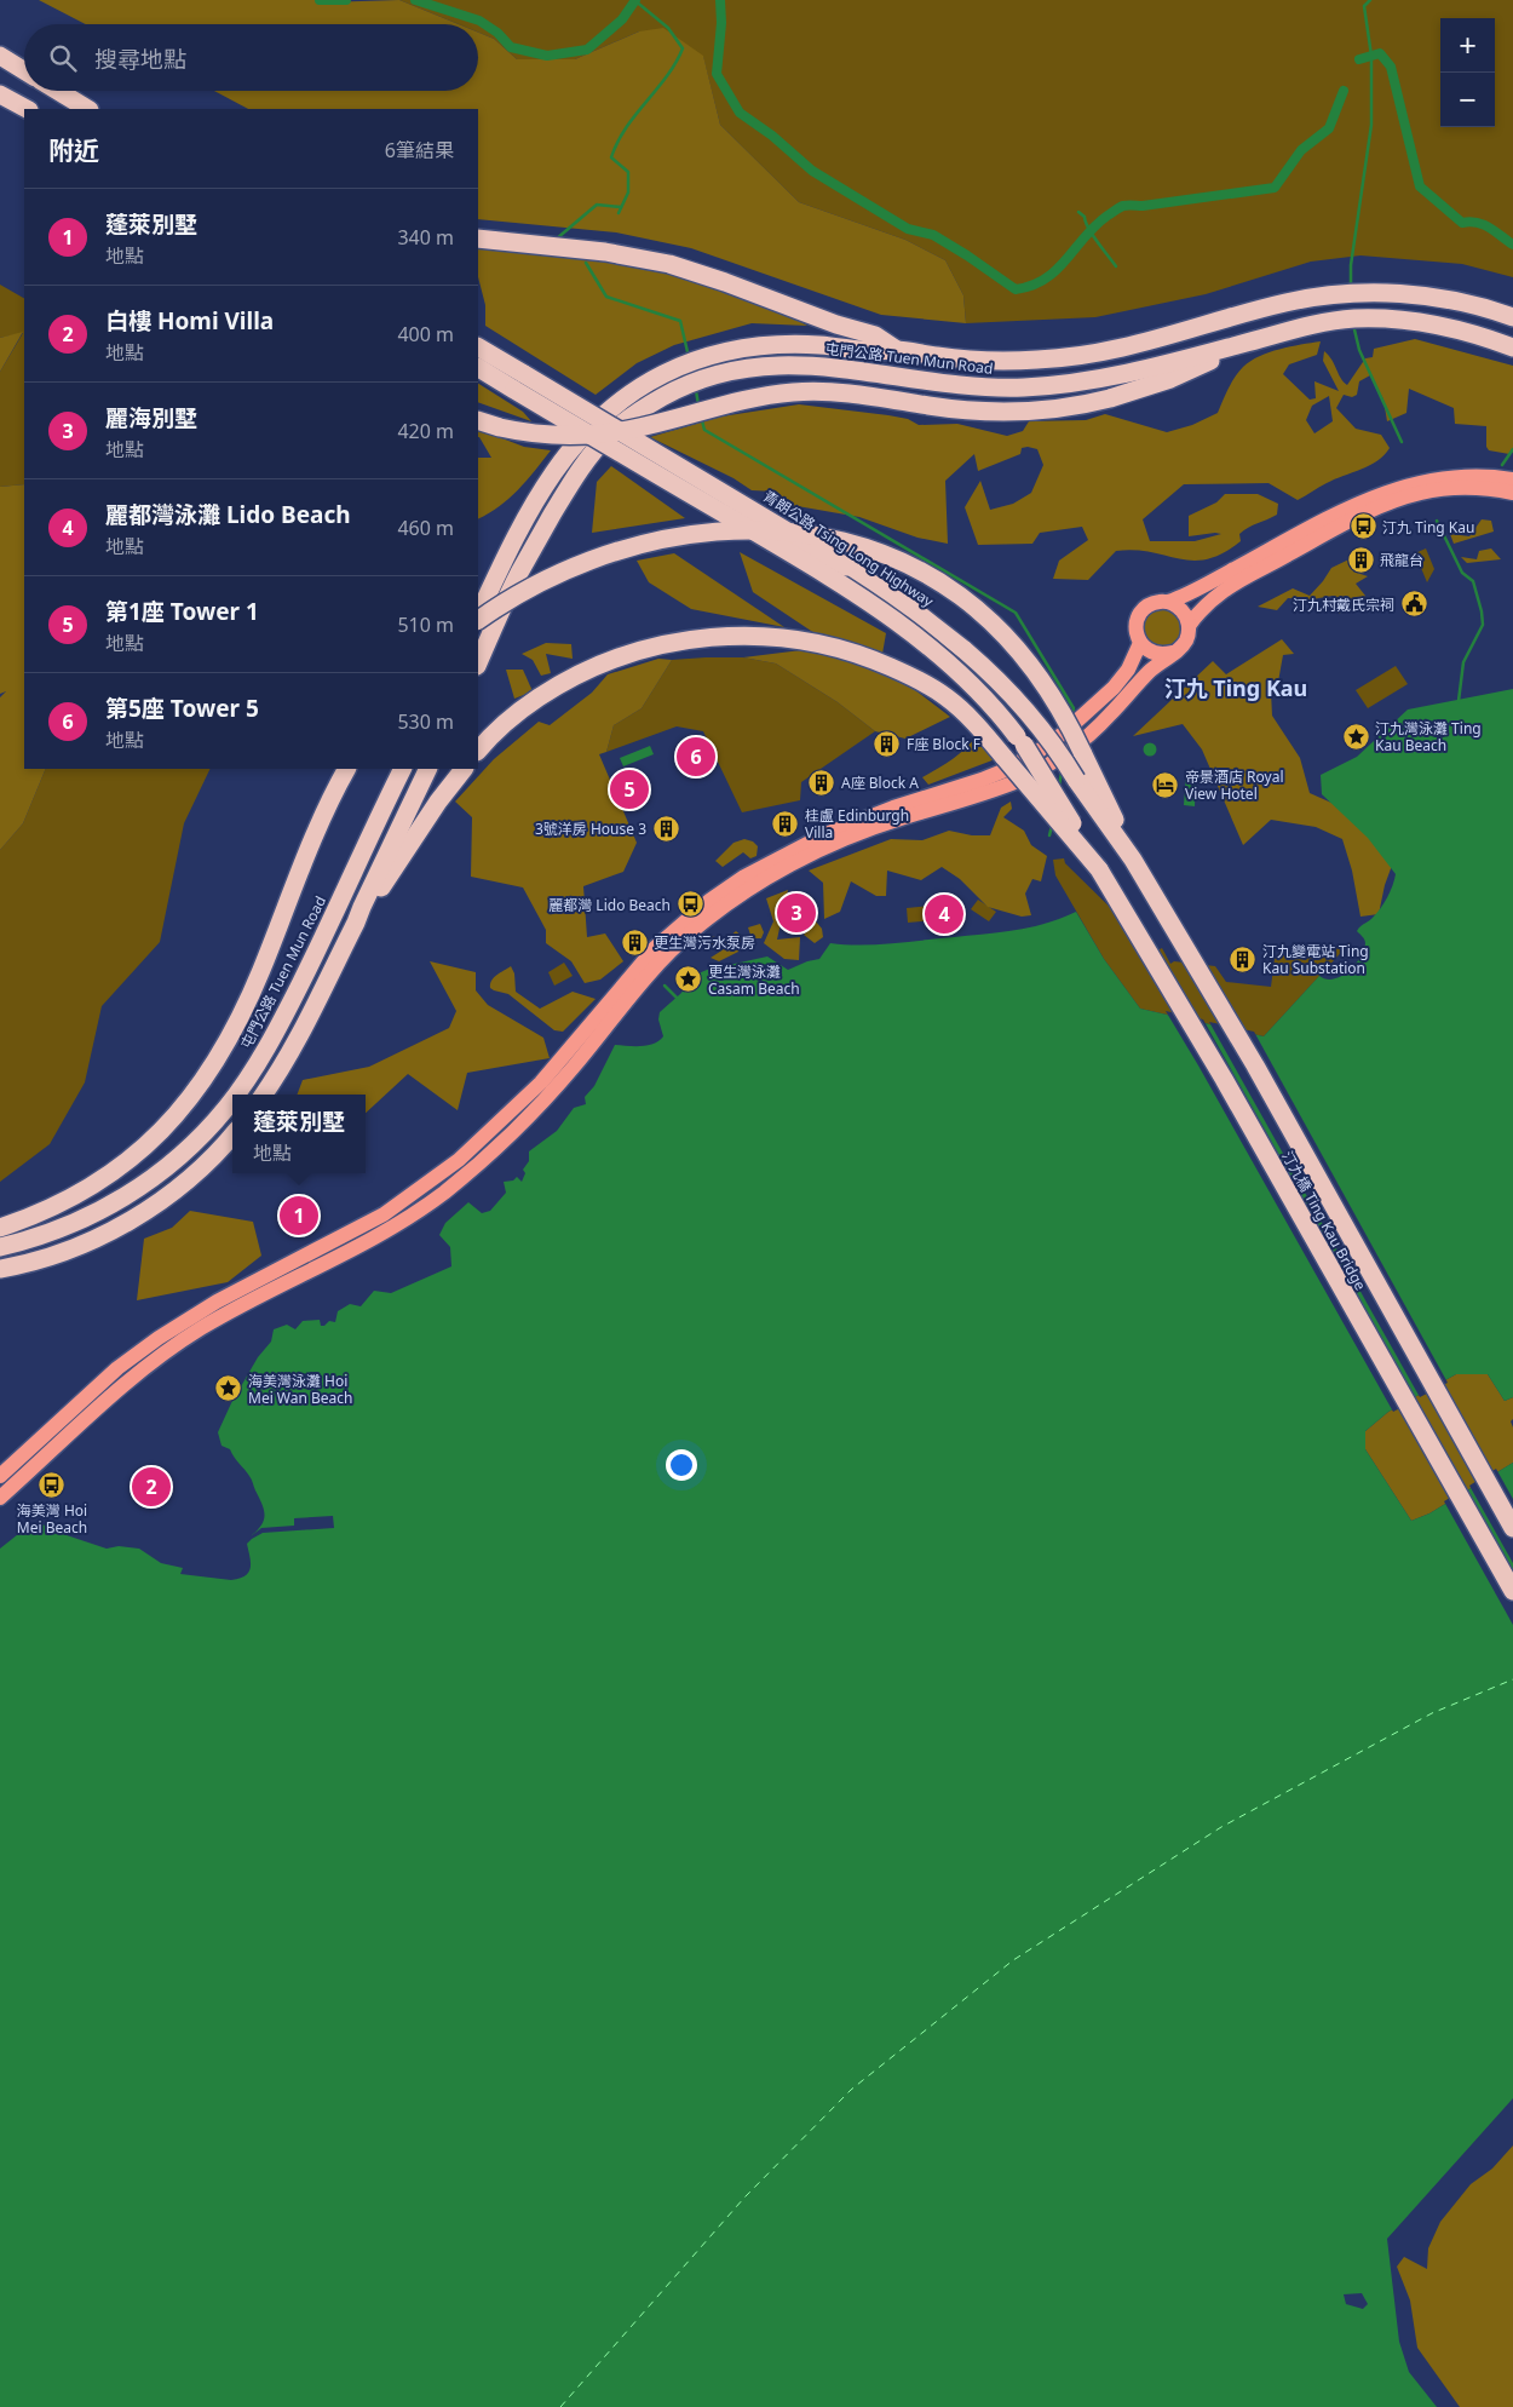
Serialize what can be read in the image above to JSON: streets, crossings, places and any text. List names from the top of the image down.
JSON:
{
  "streets": {
    "highway": ["屯門公路 Tuen Mun Road", "青朗公路 Tsing Long Highway", "汀九橋 Ting Kau Bridge"]
  },
  "crossings": [
    ["青朗公路 Tsing Long Highway", "汀九橋 Ting Kau Bridge"]
  ],
  "districts": ["汀九 Ting Kau"],
  "places": {
    "bus stop": ["汀九 Ting Kau", "麗都灣 Lido Beach", "海美灣 Hoi Mei Beach"],
    "building": [
      "飛龍台",
      "F座 Block F",
      "A座 Block A",
      "桂盧 Edinburgh Villa",
      "3號洋房 House 3",
      "更生灣污水泵房",
      "汀九變電站 Ting Kau Substation"
    ],
    "public building": ["汀九村戴氏宗祠"],
    "place": ["汀九灣泳灘 Ting Kau Beach", "更生灣泳灘 Casam Beach", "海美灣泳灘 Hoi Mei Wan Beach"],
    "hotel": ["帝景酒店 Royal View Hotel"]
  },
  "page": {
    "map_buttons": ["+", "−"],
    "search": "搜尋地點",
    "heading": ["附近", "6筆結果"],
    "list": [
      {
        "mark": "1",
        "name": "蓬萊別墅",
        "note": "地點",
        "value": "340 m"
      },
      {
        "mark": "2",
        "name": "白樓 Homi Villa",
        "note": "地點",
        "value": "400 m"
      },
      {
        "mark": "3",
        "name": "麗海別墅",
        "note": "地點",
        "value": "420 m"
      },
      {
        "mark": "4",
        "name": "麗都灣泳灘 Lido Beach",
        "note": "地點",
        "value": "460 m"
      },
      {
        "mark": "5",
        "name": "第1座 Tower 1",
        "note": "地點",
        "value": "510 m"
      },
      {
        "mark": "6",
        "name": "第5座 Tower 5",
        "note": "地點",
        "value": "530 m"
      }
    ],
    "pins": [
      "6",
      "5",
      "3",
      "4",
      "1",
      "2"
    ],
    "popup": ["蓬萊別墅", "地點"]
  }
}
